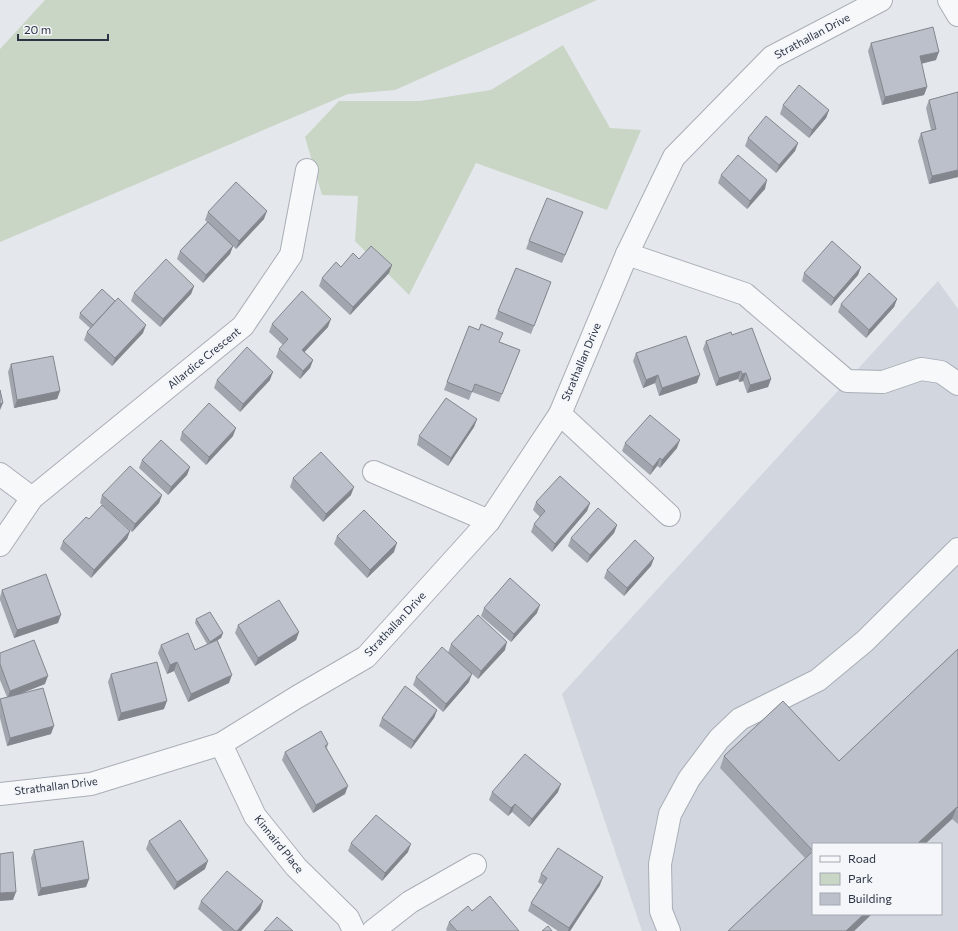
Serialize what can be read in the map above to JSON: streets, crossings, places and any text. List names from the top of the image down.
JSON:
{
  "streets": {
    "street": ["Strathallan Drive", "Allardice Crescent", "Kinnaird Place"]
  },
  "crossings": [
    ["Strathallan Drive", "Kinnaird Place"]
  ],
  "legend": ["Road", "Park", "Building"],
  "scale_bar": "20 m"
}
